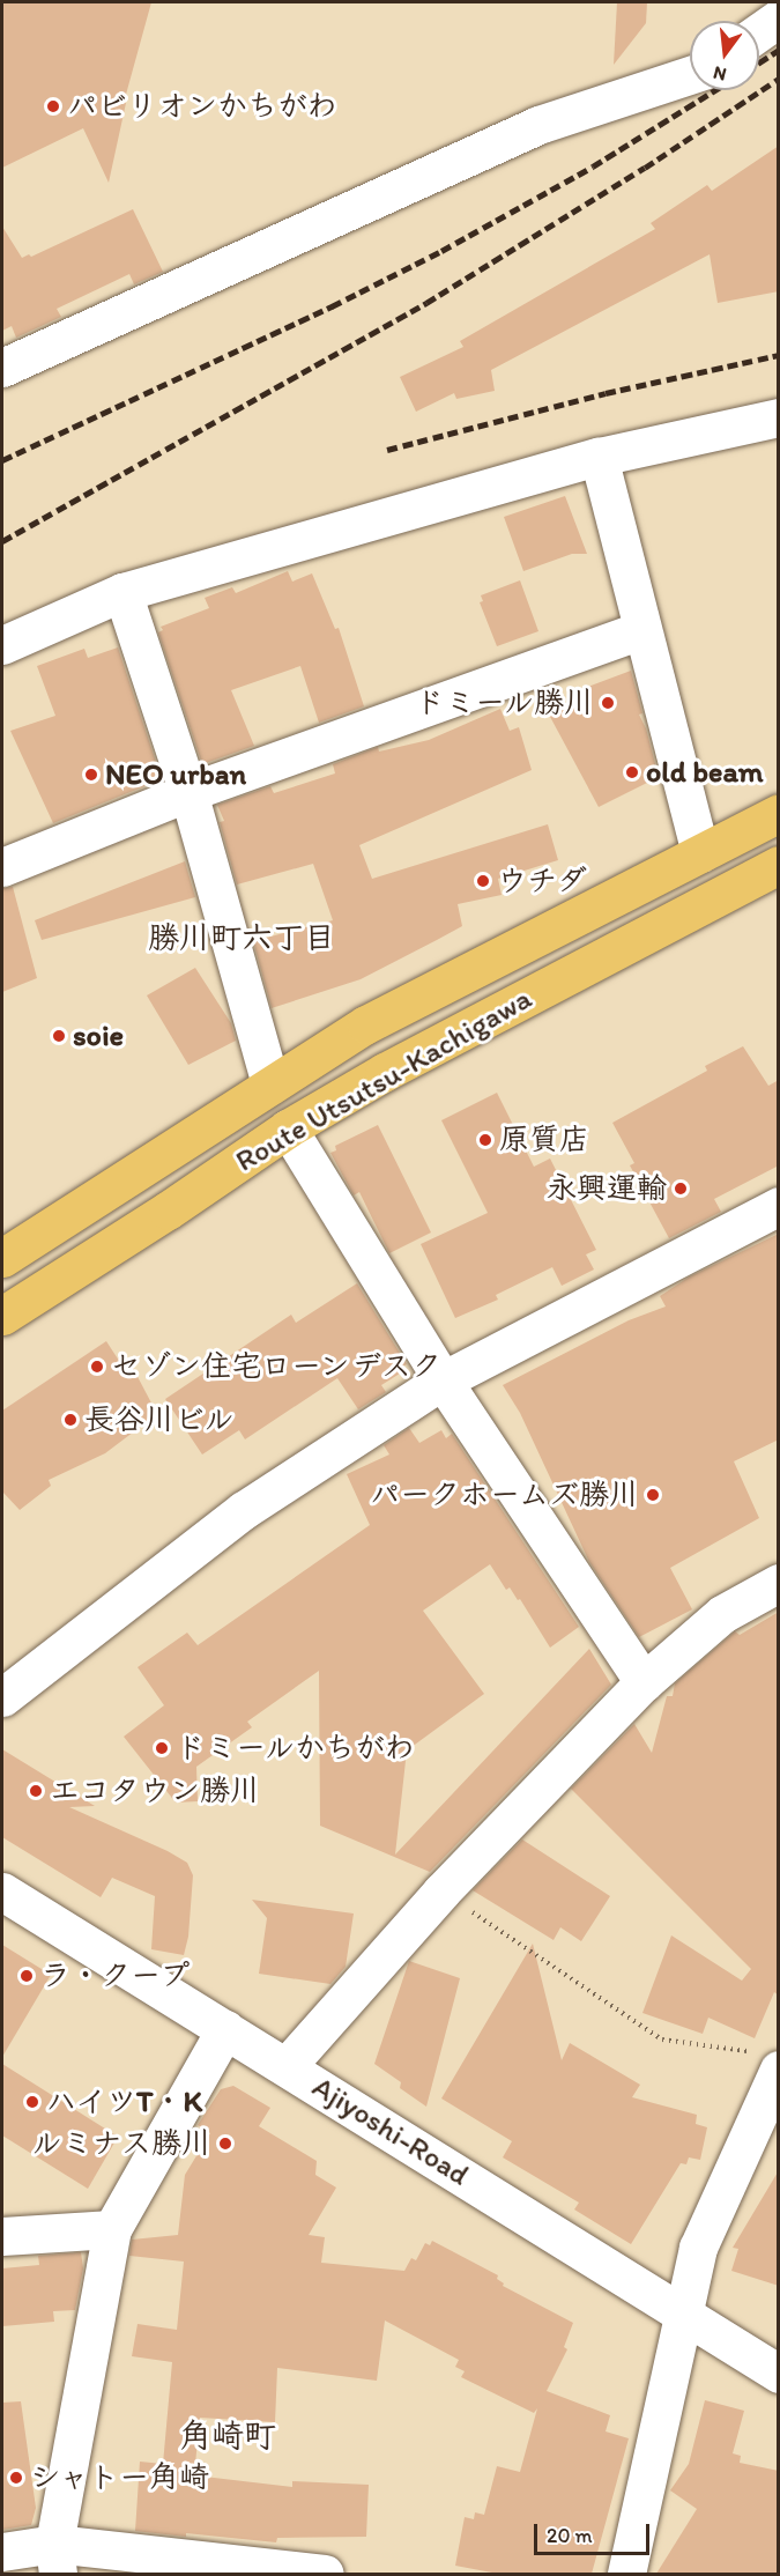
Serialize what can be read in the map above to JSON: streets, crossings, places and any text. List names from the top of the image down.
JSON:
{
  "streets": {
    "main road": ["Route Utsutsu-Kachigawa"],
    "street": ["Ajiyoshi-Road"]
  },
  "districts": ["勝川町六丁目", "角崎町"],
  "places": [
    "パビリオンかちがわ",
    "ドミール勝川",
    "old beam",
    "NEO urban",
    "ウチダ",
    "soie",
    "原質店",
    "永興運輸",
    "セゾン住宅ローンデスク",
    "長谷川ビル",
    "パークホームズ勝川",
    "ドミールかちがわ",
    "エコタウン勝川",
    "ラ・クープ",
    "ハイツT・K",
    "ルミナス勝川",
    "シャトー角崎"
  ],
  "scale_bar": "20 m",
  "north": "bottom"
}
